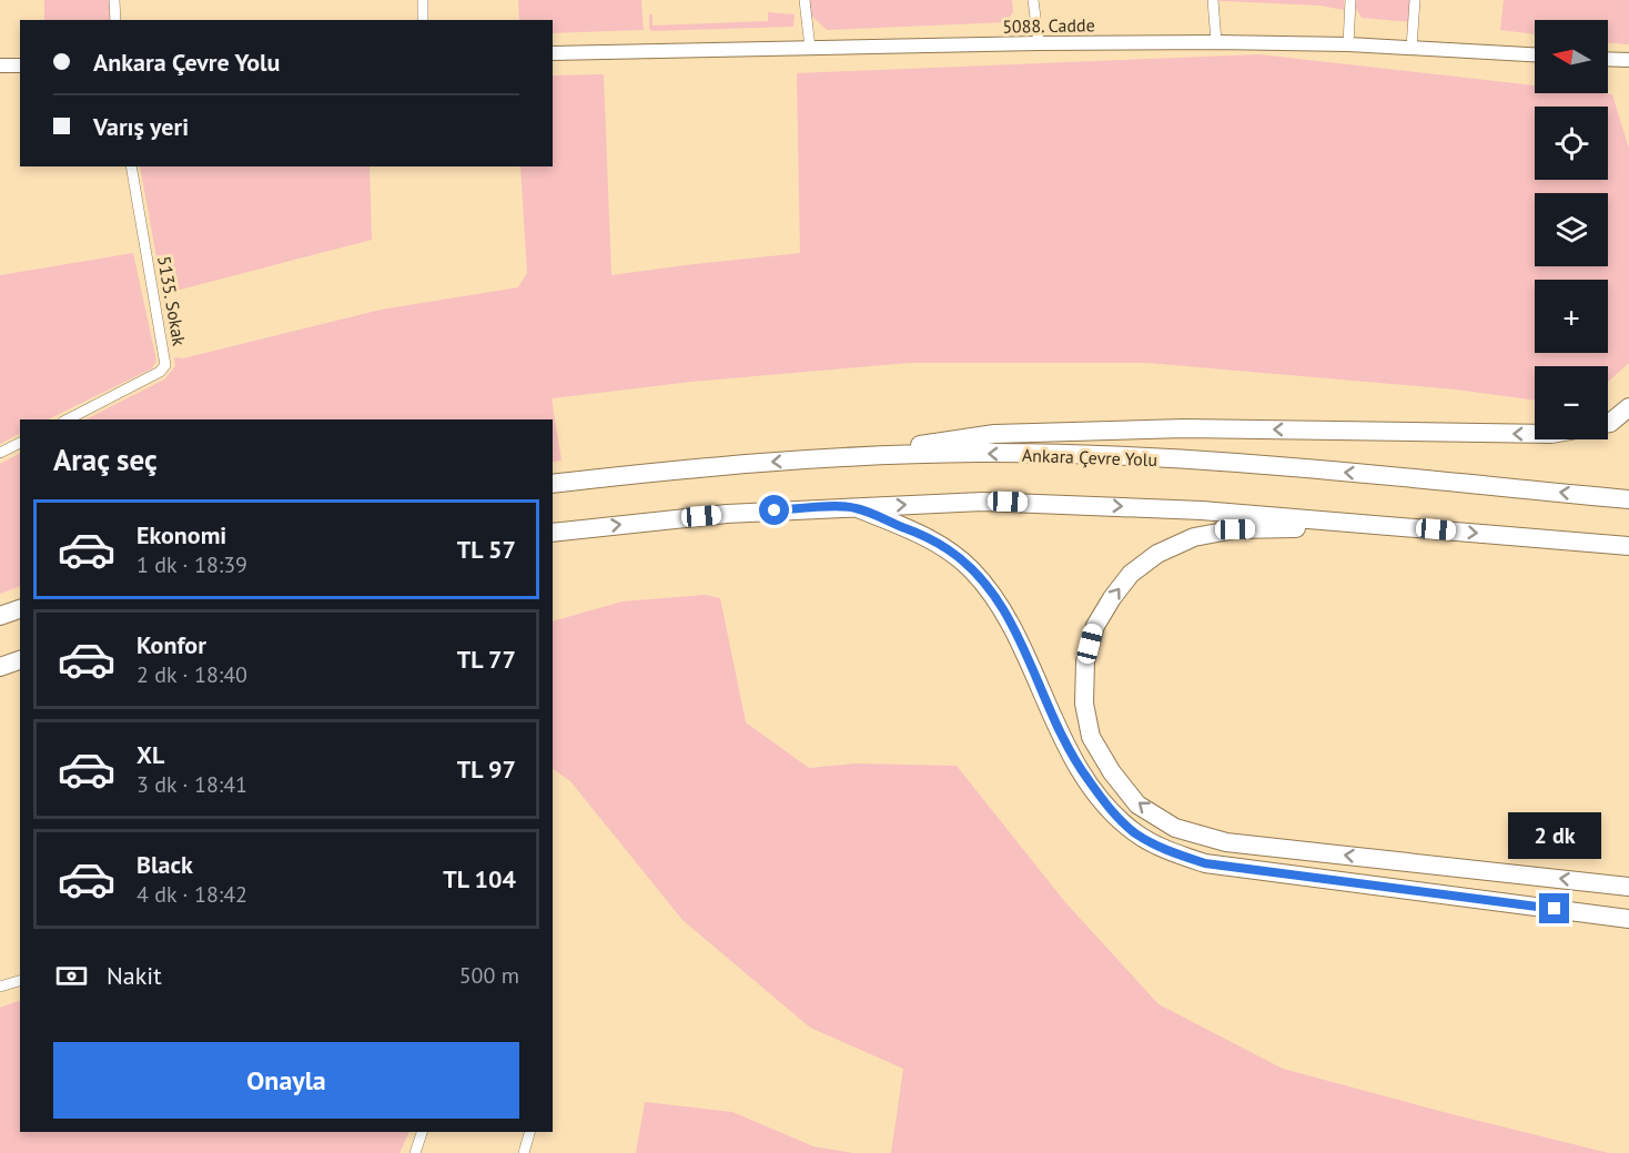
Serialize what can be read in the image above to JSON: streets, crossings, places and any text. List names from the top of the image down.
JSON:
{
  "streets": {
    "highway": ["Ankara Çevre Yolu"],
    "street": ["5088. Cadde", "5135. Sokak"]
  },
  "north": "left",
  "page": {
    "map_buttons": ["+", "−"],
    "banner": ["Ankara Çevre Yolu", "Varış yeri"],
    "heading": "Araç seç",
    "list": [
      {
        "name": "Ekonomi",
        "note": "1 dk · 18:39",
        "value": "TL 57"
      },
      {
        "name": "Konfor",
        "note": "2 dk · 18:40",
        "value": "TL 77"
      },
      {
        "name": "XL",
        "note": "3 dk · 18:41",
        "value": "TL 97"
      },
      {
        "name": "Black",
        "note": "4 dk · 18:42",
        "value": "TL 104"
      }
    ],
    "bubble": "2 dk",
    "pay": ["Nakit", "500 m"],
    "buttons": "Onayla"
  }
}
